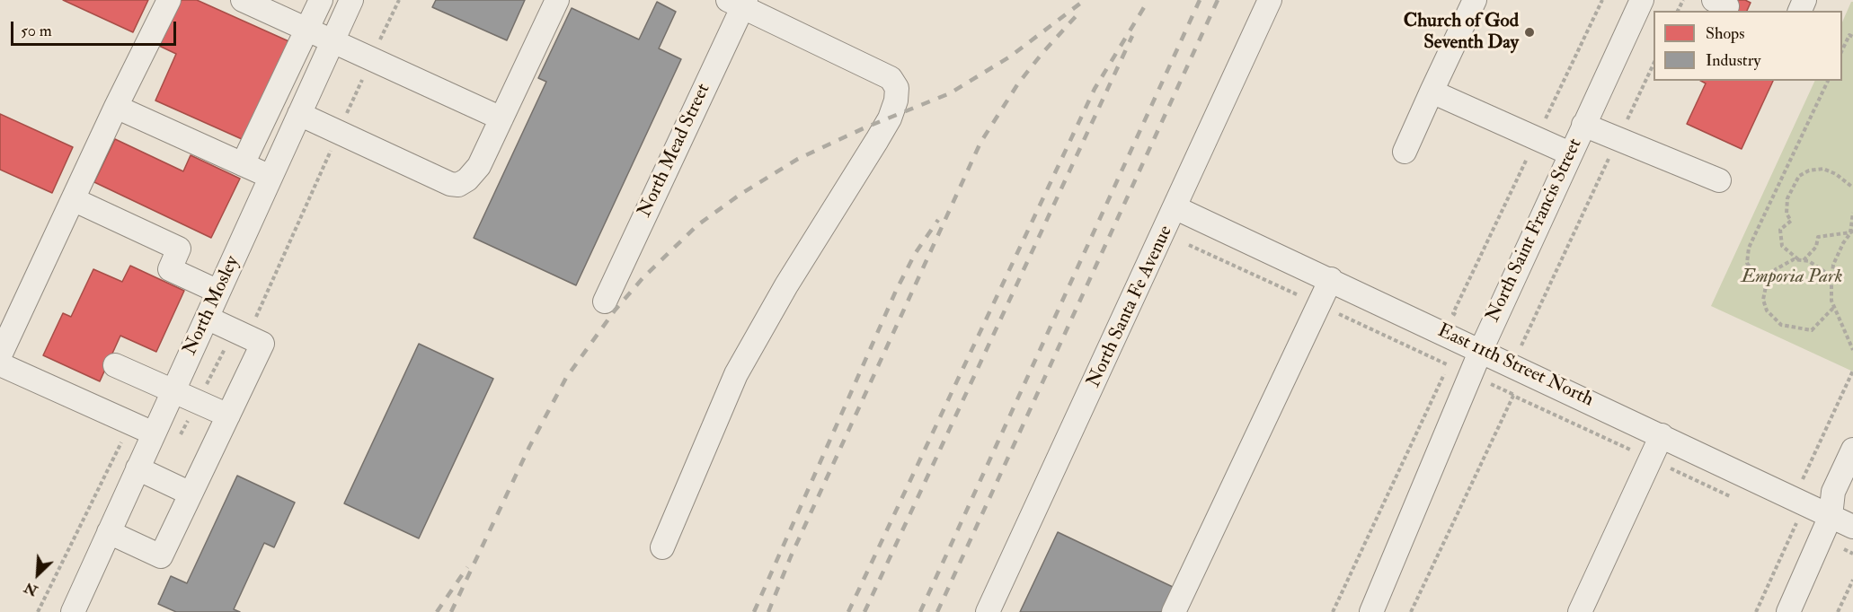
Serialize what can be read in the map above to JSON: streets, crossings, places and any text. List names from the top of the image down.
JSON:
{
  "streets": {
    "street": [
      "North Mead Street",
      "North Saint Francis Street",
      "North Mosley",
      "North Santa Fe Avenue",
      "East 11th Street North"
    ]
  },
  "crossings": [
    ["North Saint Francis Street", "East 11th Street North"],
    ["North Santa Fe Avenue", "East 11th Street North"]
  ],
  "parks": ["Emporia Park"],
  "places": ["Church of God Seventh Day"],
  "legend": ["Shops", "Industry"],
  "scale_bar": "50 m",
  "north": "bottom left"
}
